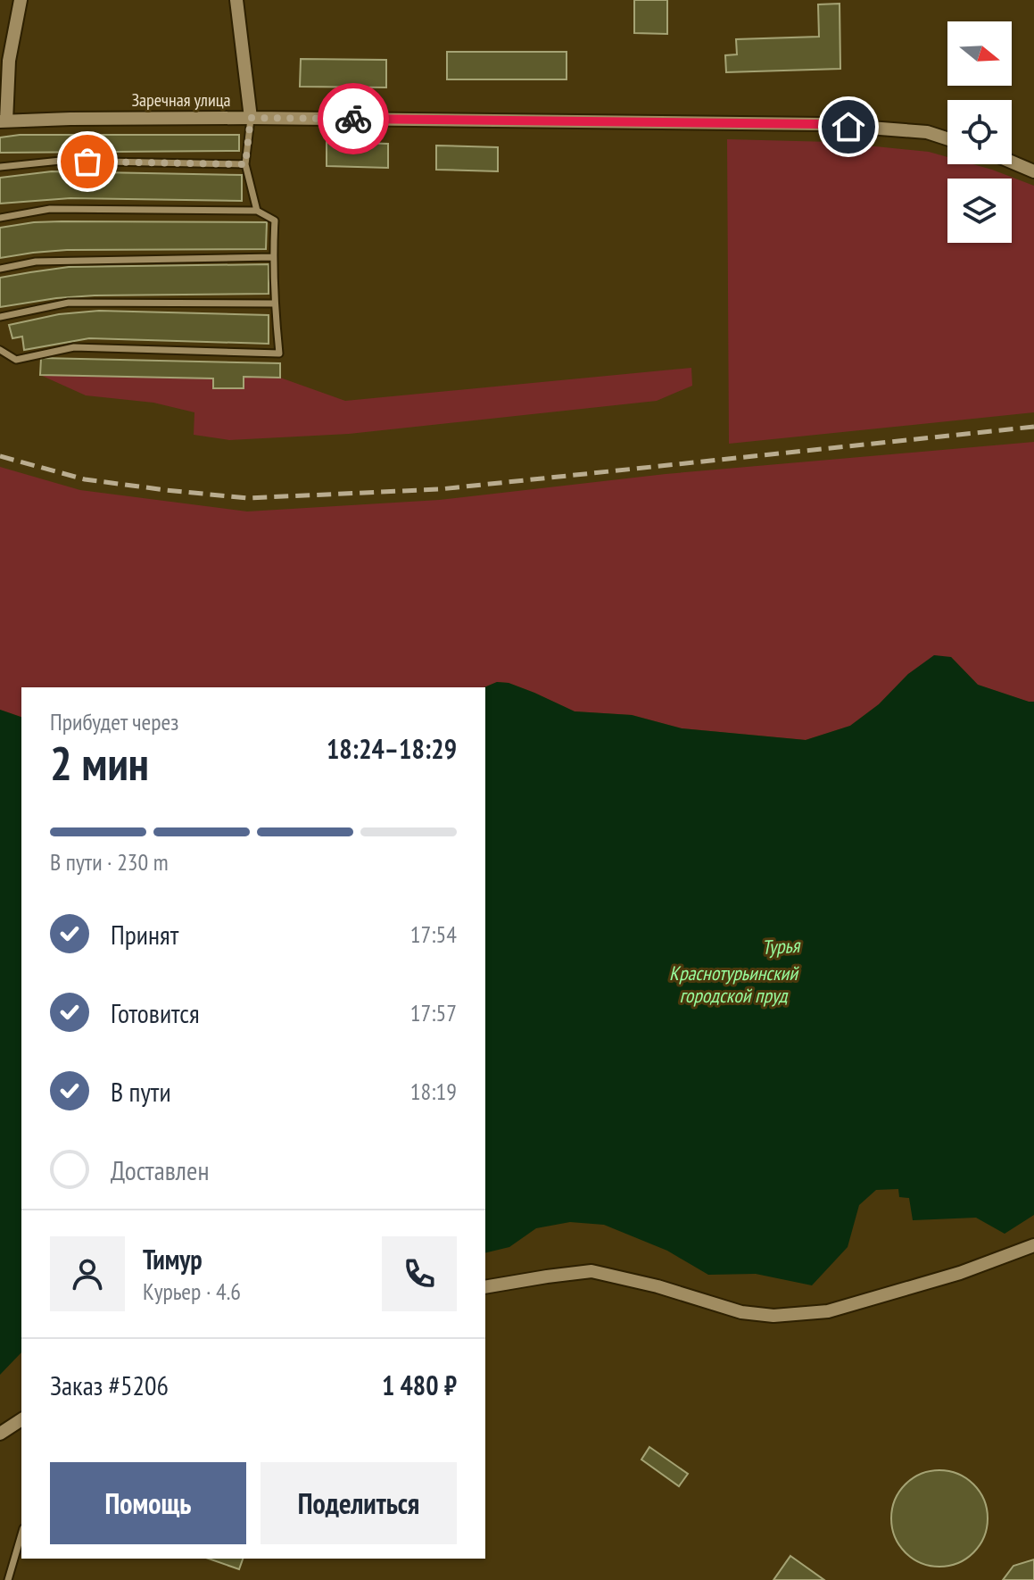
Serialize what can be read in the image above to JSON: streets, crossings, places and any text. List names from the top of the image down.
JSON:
{
  "streets": {
    "street": ["Заречная улица"]
  },
  "water": ["Турья", "Краснотурьинский городской пруд"],
  "north": "right",
  "page": {
    "heading": ["2 мин", "Прибудет через", "18:24–18:29"],
    "panel": [
      "Тимур",
      "Курьер · 4.6",
      "Заказ #5206",
      "1 480 ₽"
    ],
    "bar": "В пути · 230 m",
    "list": [
      ["Принят", "17:54"],
      ["Готовится", "17:57"],
      ["В пути", "18:19"],
      "Доставлен"
    ],
    "buttons": ["Помощь", "Поделиться"]
  }
}
